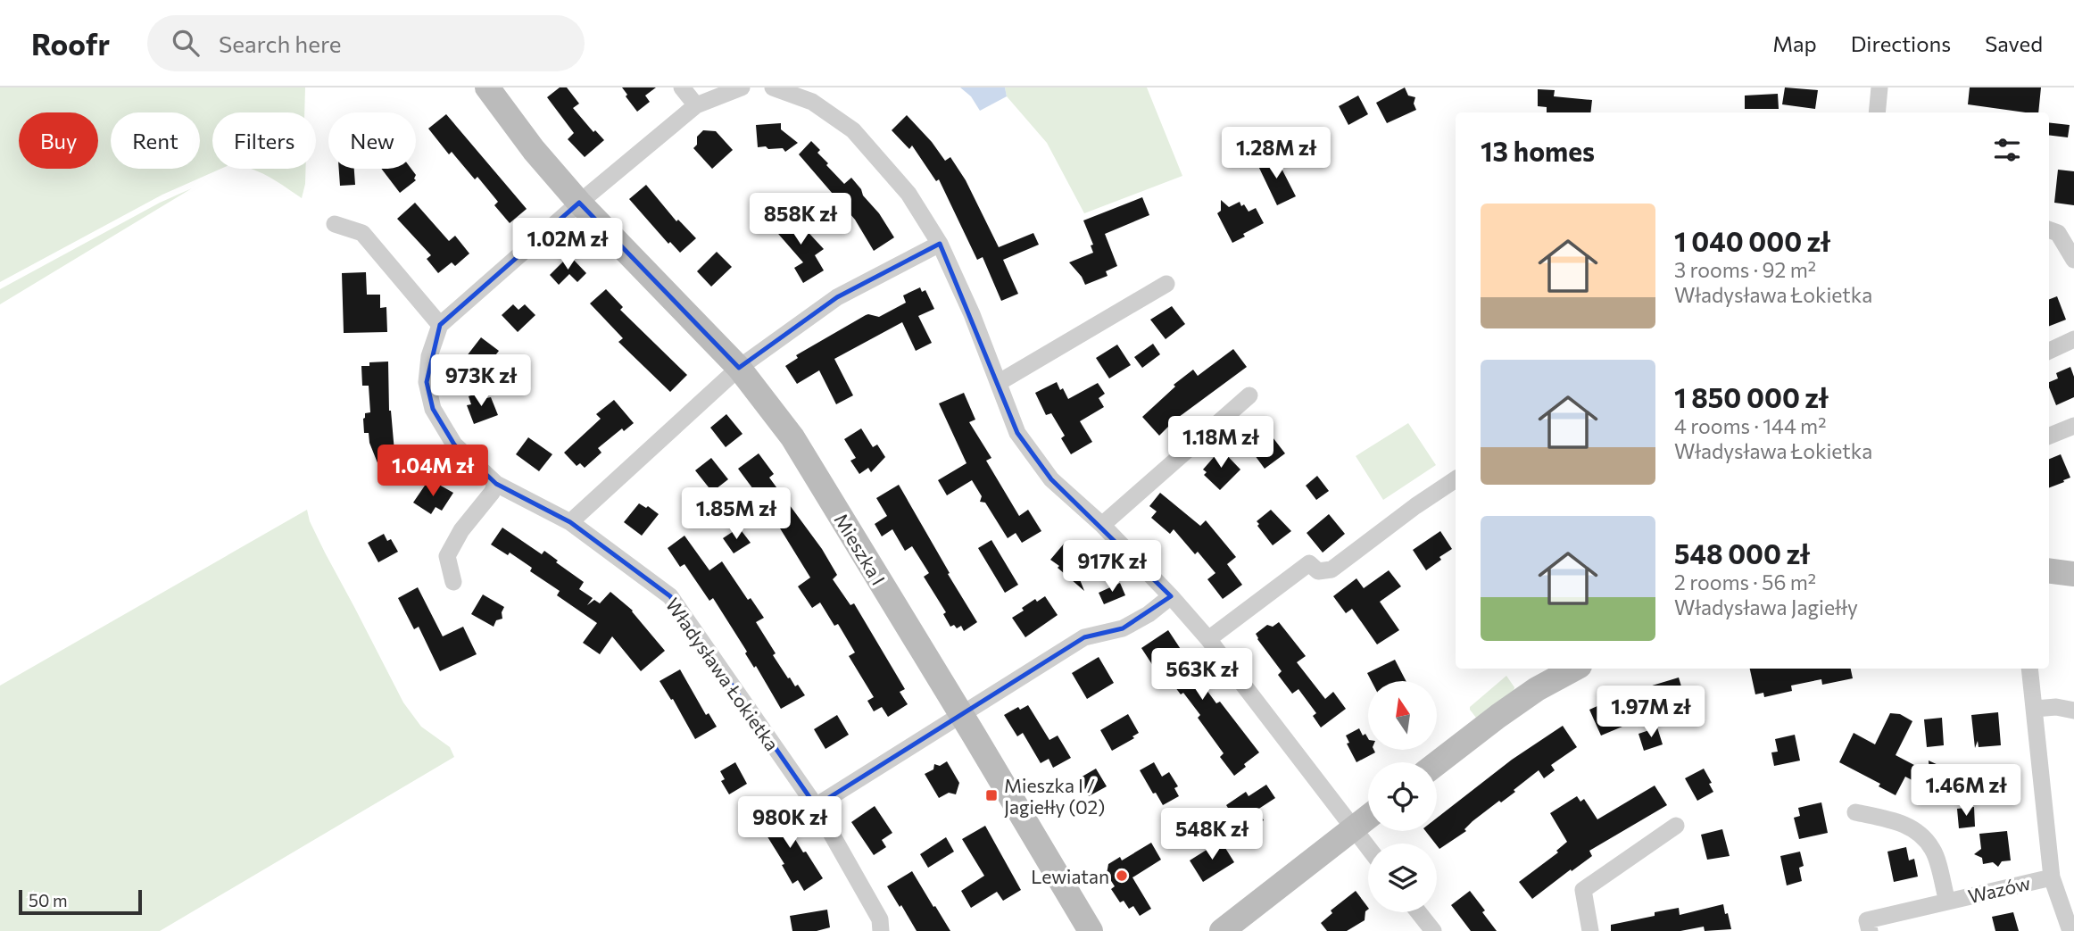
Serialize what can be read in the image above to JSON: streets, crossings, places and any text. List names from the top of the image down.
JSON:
{
  "streets": {
    "street": ["Mieszka I", "Władysława Łokietka", "Wazów"]
  },
  "places": {
    "transit": ["Mieszka I / Jagiełły (02)"],
    "other": ["Lewiatan"]
  },
  "scale_bar": "50 m",
  "north": "top",
  "page": {
    "header": "Roofr",
    "search": "Search here",
    "nav": ["Map", "Directions", "Saved"],
    "chip": [
      "Buy",
      "Rent",
      "Filters",
      "New"
    ],
    "heading": "13 homes",
    "price": [
      "1.28M zł",
      "858K zł",
      "1.02M zł",
      "973K zł",
      "1.18M zł",
      "1.04M zł",
      "1.85M zł",
      "917K zł",
      "563K zł",
      "1.97M zł",
      "1.46M zł",
      "980K zł",
      "548K zł"
    ],
    "list": [
      {
        "name": "1 040 000 zł",
        "note": "3 rooms · 92 m² · Władysława Łokietka"
      },
      {
        "name": "1 850 000 zł",
        "note": "4 rooms · 144 m² · Władysława Łokietka"
      },
      {
        "name": "548 000 zł",
        "note": "2 rooms · 56 m² · Władysława Jagiełły"
      }
    ],
    "scale": "50 m"
  }
}
